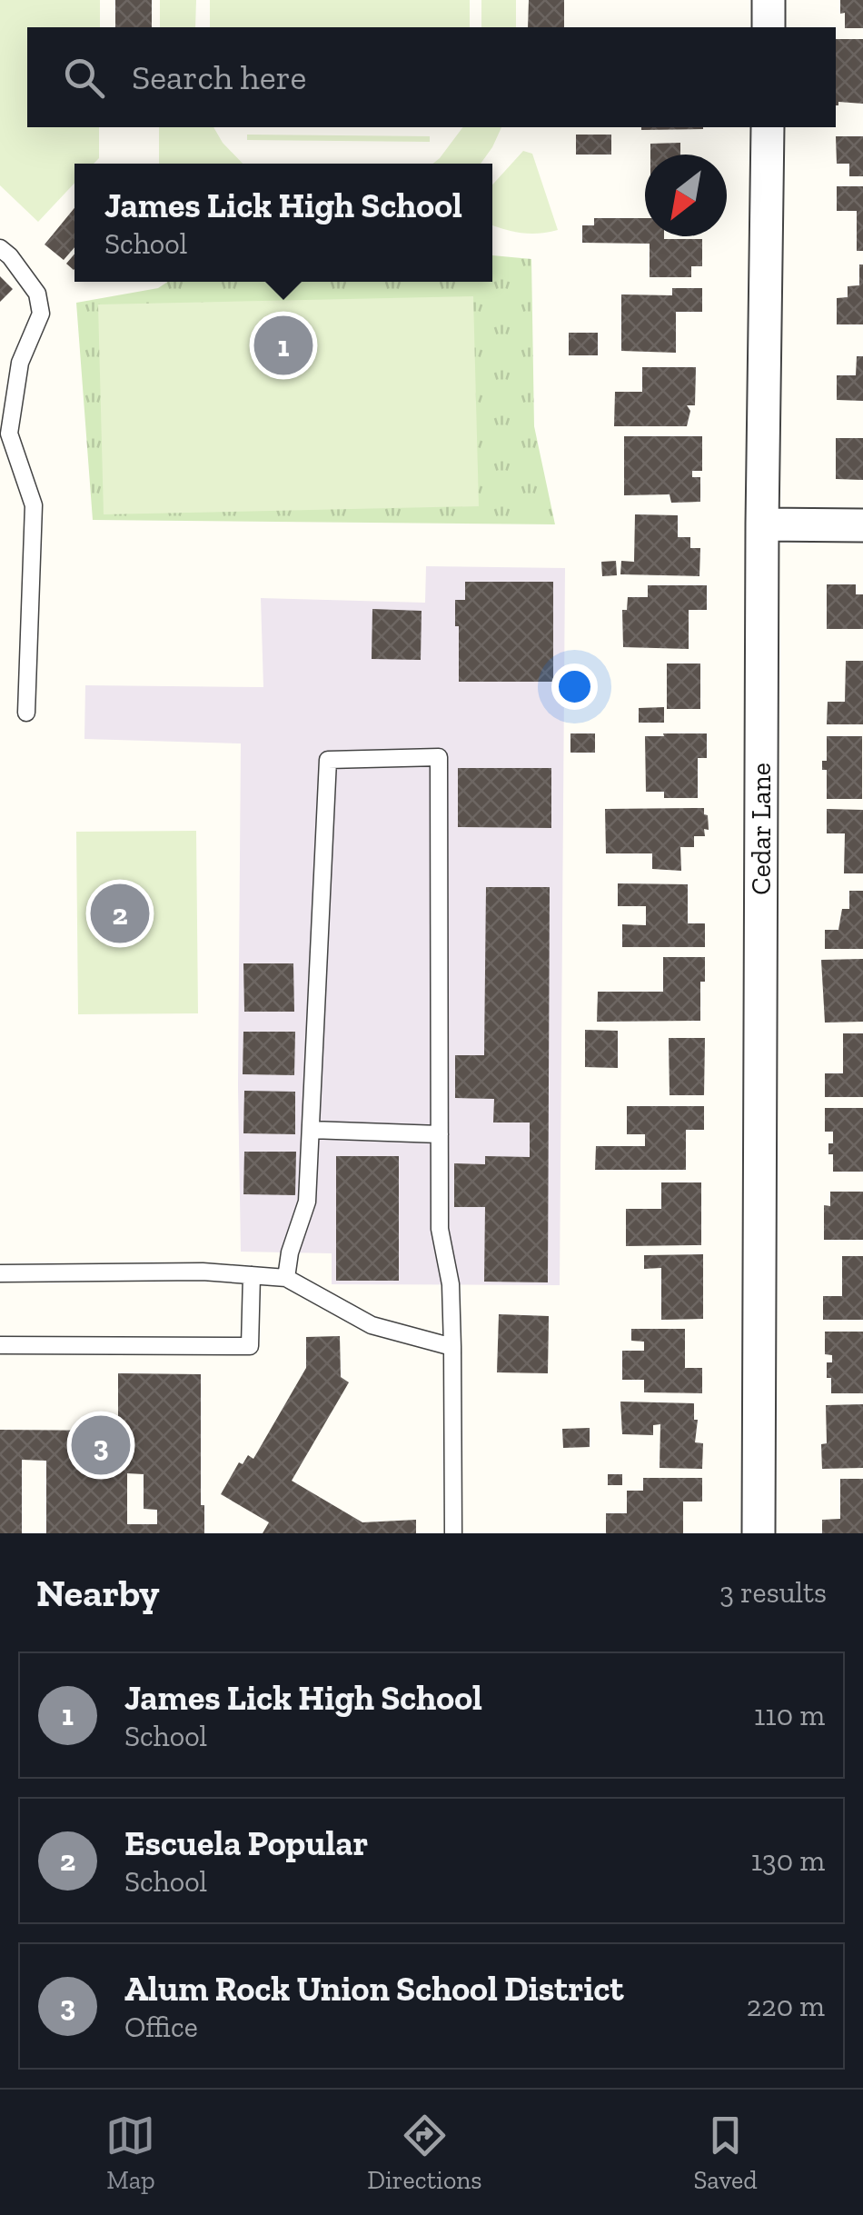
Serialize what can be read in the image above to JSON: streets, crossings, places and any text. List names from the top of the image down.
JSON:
{
  "streets": {
    "street": ["Cedar Lane"]
  },
  "north": "bottom left",
  "page": {
    "search": "Search here",
    "popup": ["James Lick High School", "School"],
    "pins": ["1", "2", "3"],
    "heading": ["Nearby", "3 results"],
    "list": [
      {
        "mark": "1",
        "name": "James Lick High School",
        "note": "School",
        "value": "110 m"
      },
      {
        "mark": "2",
        "name": "Escuela Popular",
        "note": "School",
        "value": "130 m"
      },
      {
        "mark": "3",
        "name": "Alum Rock Union School District",
        "note": "Office",
        "value": "220 m"
      }
    ],
    "nav": ["Map", "Directions", "Saved"]
  }
}
